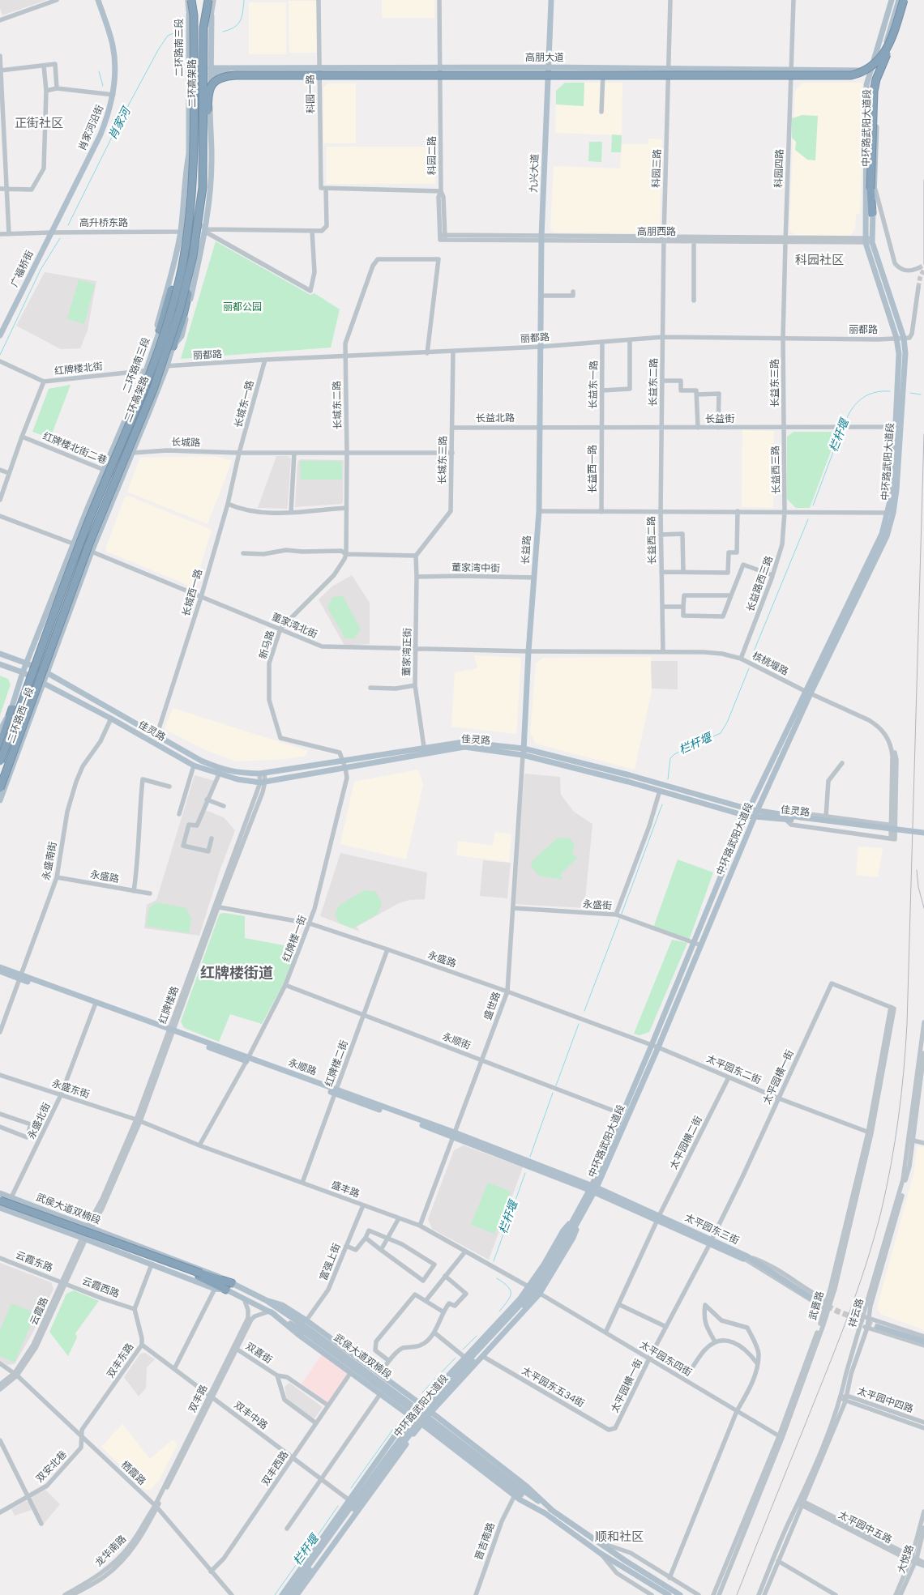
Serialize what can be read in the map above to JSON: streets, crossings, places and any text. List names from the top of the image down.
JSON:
{
  "streets": {
    "highway": ["二环高架路"],
    "main road": [
      "二环路南三段",
      "高朋大道",
      "肖家河沿街",
      "中环路武阳大道段",
      "九兴大道",
      "广福桥街",
      "长益路",
      "二环路西一段",
      "佳灵路",
      "永顺路",
      "武侯大道双楠段",
      "太平园东三街"
    ],
    "street": [
      "科园一路",
      "科园二路",
      "科园三路",
      "科园四路",
      "高升桥东路",
      "高朋西路",
      "丽都路",
      "红牌楼北街",
      "长益东二路",
      "长益东三路",
      "长益东一路",
      "长城东一路",
      "长城东二路",
      "长益北路",
      "长益街",
      "长城路",
      "红牌楼北街二巷",
      "长城东三路",
      "长益西一路",
      "长益西三路",
      "长益西二路",
      "董家湾中街",
      "长益路西三路",
      "长城西一路",
      "董家湾北街",
      "新马路",
      "董家湾正街",
      "核桃堰路",
      "永盛南街",
      "永盛路",
      "永盛街",
      "红牌楼一街",
      "红牌楼路",
      "盛世路",
      "永顺街",
      "红牌楼二街",
      "太平园东二街",
      "太平园横一街",
      "永盛东街",
      "永盛北街",
      "太平园横二街",
      "盛丰路",
      "云霞东路",
      "富强上街",
      "云霞西路",
      "武晋路",
      "云霞路",
      "祥云路",
      "双喜街",
      "太平园东四街",
      "双丰东路",
      "太平园东五34街",
      "双丰路",
      "太平园中四路",
      "双丰中路",
      "双安北巷",
      "双丰西路",
      "栖霞路",
      "太平园中五路",
      "晋吉南路",
      "龙华南路",
      "大悦路"
    ]
  },
  "crossings": [
    ["二环路南三段", "二环高架路"],
    ["二环路南三段", "高升桥东路"],
    ["二环路南三段", "红牌楼北街"],
    ["二环路南三段", "红牌楼北街二巷"],
    ["二环路南三段", "二环路西一段"],
    ["二环路南三段", "佳灵路"],
    ["高朋大道", "科园一路"],
    ["高朋大道", "中环路武阳大道段"],
    ["高朋大道", "科园二路"],
    ["高朋大道", "科园三路"],
    ["高朋大道", "科园四路"],
    ["高朋大道", "九兴大道"],
    ["科园一路", "高升桥东路"],
    ["肖家河沿街", "高升桥东路"],
    ["肖家河沿街", "广福桥街"],
    ["中环路武阳大道段", "高朋西路"],
    ["中环路武阳大道段", "丽都路"],
    ["中环路武阳大道段", "长益街"],
    ["中环路武阳大道段", "核桃堰路"],
    ["中环路武阳大道段", "佳灵路"],
    ["中环路武阳大道段", "永盛路"],
    ["中环路武阳大道段", "永盛街"],
    ["中环路武阳大道段", "永顺街"],
    ["中环路武阳大道段", "永顺路"],
    ["中环路武阳大道段", "太平园东二街"],
    ["中环路武阳大道段", "太平园东三街"],
    ["科园二路", "高朋西路"],
    ["科园三路", "高朋西路"],
    ["科园三路", "丽都路"],
    ["科园三路", "长益东二路"],
    ["科园四路", "高朋西路"],
    ["科园四路", "丽都路"],
    ["科园四路", "长益东三路"],
    ["九兴大道", "高朋西路"],
    ["九兴大道", "丽都路"],
    ["九兴大道", "长益路"],
    ["高升桥东路", "广福桥街"],
    ["丽都路", "红牌楼北街"],
    ["丽都路", "长益东二路"],
    ["丽都路", "长益东三路"],
    ["丽都路", "长益东一路"],
    ["丽都路", "长城东一路"],
    ["丽都路", "长城东二路"],
    ["丽都路", "长城东三路"],
    ["丽都路", "长益路"],
    ["红牌楼北街", "红牌楼北街二巷"],
    ["长益东二路", "长益街"],
    ["长益东二路", "长益西二路"],
    ["长益东三路", "长益街"],
    ["长益东三路", "长益西三路"],
    ["长益东一路", "长益街"],
    ["长益东一路", "长益西一路"],
    ["长城东一路", "长城路"],
    ["长城东一路", "长城西一路"],
    ["长城东二路", "长城路"],
    ["长城东二路", "新马路"],
    ["长益北路", "长益街"],
    ["长益北路", "长城东三路"],
    ["长益北路", "长益路"],
    ["长益街", "长益西一路"],
    ["长益街", "长益西三路"],
    ["长益街", "长益西二路"],
    ["长益街", "长益路"],
    ["长城路", "长城东三路"],
    ["长城路", "长城西一路"],
    ["长城路", "新马路"],
    ["长城东三路", "董家湾正街"],
    ["长益西三路", "长益路西三路"],
    ["长益西二路", "核桃堰路"],
    ["长益路", "董家湾中街"],
    ["长益路", "董家湾北街"],
    ["长益路", "核桃堰路"],
    ["长益路", "佳灵路"],
    ["长益路", "盛世路"],
    ["董家湾中街", "董家湾正街"],
    ["长益路西三路", "核桃堰路"],
    ["长城西一路", "董家湾北街"],
    ["长城西一路", "佳灵路"],
    ["董家湾北街", "新马路"],
    ["董家湾北街", "董家湾正街"],
    ["董家湾北街", "核桃堰路"],
    ["新马路", "佳灵路"],
    ["新马路", "红牌楼一街"],
    ["董家湾正街", "佳灵路"],
    ["核桃堰路", "佳灵路"],
    ["二环路西一段", "佳灵路"],
    ["佳灵路", "永盛南街"],
    ["佳灵路", "红牌楼一街"],
    ["佳灵路", "红牌楼路"],
    ["佳灵路", "盛世路"],
    ["永盛南街", "永盛路"],
    ["永盛南街", "永顺路"],
    ["永盛路", "红牌楼一街"],
    ["永盛路", "红牌楼路"],
    ["永盛路", "盛世路"],
    ["永盛路", "红牌楼二街"],
    ["永盛路", "太平园东二街"],
    ["永盛街", "盛世路"],
    ["红牌楼一街", "永顺街"],
    ["红牌楼一街", "永顺路"],
    ["红牌楼一街", "盛丰路"],
    ["红牌楼路", "永顺路"],
    ["红牌楼路", "永盛东街"],
    ["红牌楼路", "盛丰路"],
    ["红牌楼路", "武侯大道双楠段"],
    ["红牌楼路", "云霞路"],
    ["盛世路", "永顺街"],
    ["盛世路", "永顺路"],
    ["盛世路", "盛丰路"],
    ["永顺街", "红牌楼二街"],
    ["红牌楼二街", "永顺路"],
    ["红牌楼二街", "盛丰路"],
    ["永顺路", "太平园东三街"],
    ["太平园东二街", "太平园横一街"],
    ["太平园东二街", "太平园横二街"],
    ["太平园东二街", "武晋路"],
    ["太平园横一街", "太平园东三街"],
    ["太平园横一街", "武晋路"],
    ["太平园横一街", "太平园东四街"],
    ["太平园横一街", "太平园东五34街"],
    ["永盛东街", "永盛北街"],
    ["永盛东街", "盛丰路"],
    ["永盛北街", "武侯大道双楠段"],
    ["太平园横二街", "太平园东三街"],
    ["太平园横二街", "太平园东四街"],
    ["盛丰路", "富强上街"],
    ["盛丰路", "太平园东四街"],
    ["武侯大道双楠段", "富强上街"],
    ["武侯大道双楠段", "云霞路"],
    ["武侯大道双楠段", "双丰路"],
    ["云霞东路", "云霞西路"],
    ["云霞东路", "云霞路"],
    ["云霞西路", "云霞路"],
    ["云霞西路", "双丰东路"],
    ["武晋路", "太平园东四街"],
    ["云霞路", "栖霞路"],
    ["祥云路", "太平园中四路"],
    ["祥云路", "太平园中五路"],
    ["双喜街", "双丰路"],
    ["双喜街", "双丰西路"],
    ["双丰东路", "双丰中路"],
    ["双丰东路", "双安北巷"],
    ["双丰东路", "栖霞路"],
    ["双丰路", "双丰中路"],
    ["双丰路", "栖霞路"],
    ["双丰路", "龙华南路"],
    ["双丰中路", "双丰西路"],
    ["双安北巷", "栖霞路"],
    ["双丰西路", "栖霞路"],
    ["栖霞路", "龙华南路"],
    ["太平园中五路", "大悦路"]
  ],
  "districts": [
    "正街社区",
    "科园社区",
    "红牌楼街道",
    "顺和社区"
  ],
  "water": ["肖家河", "栏杆堰"],
  "parks": ["丽都公园"]
}
